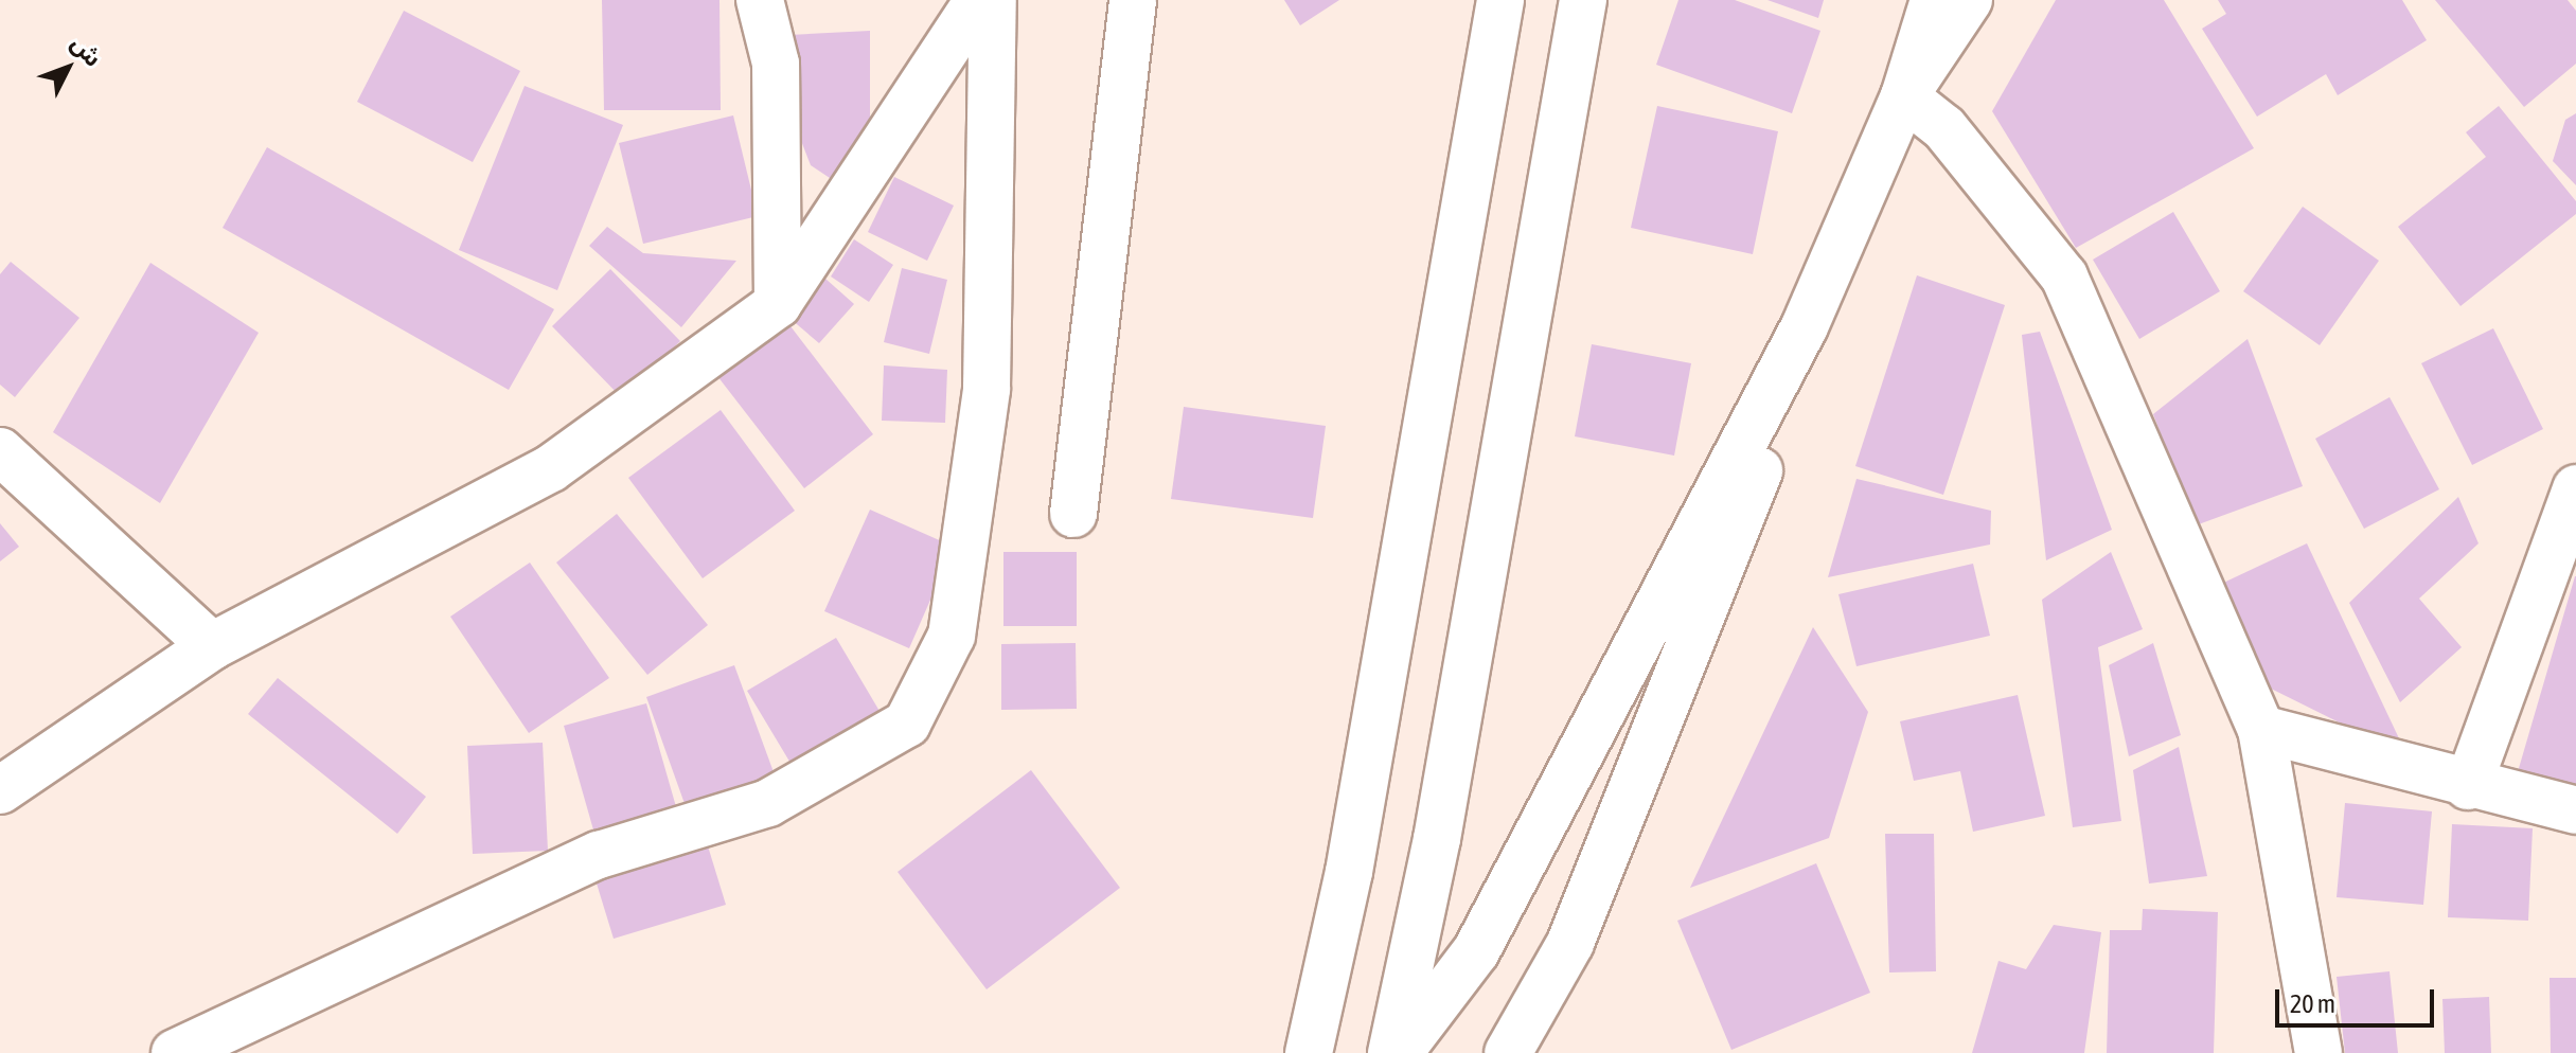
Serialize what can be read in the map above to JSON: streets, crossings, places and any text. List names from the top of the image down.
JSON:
{
  "scale_bar": "20 m",
  "north": "top right"
}
